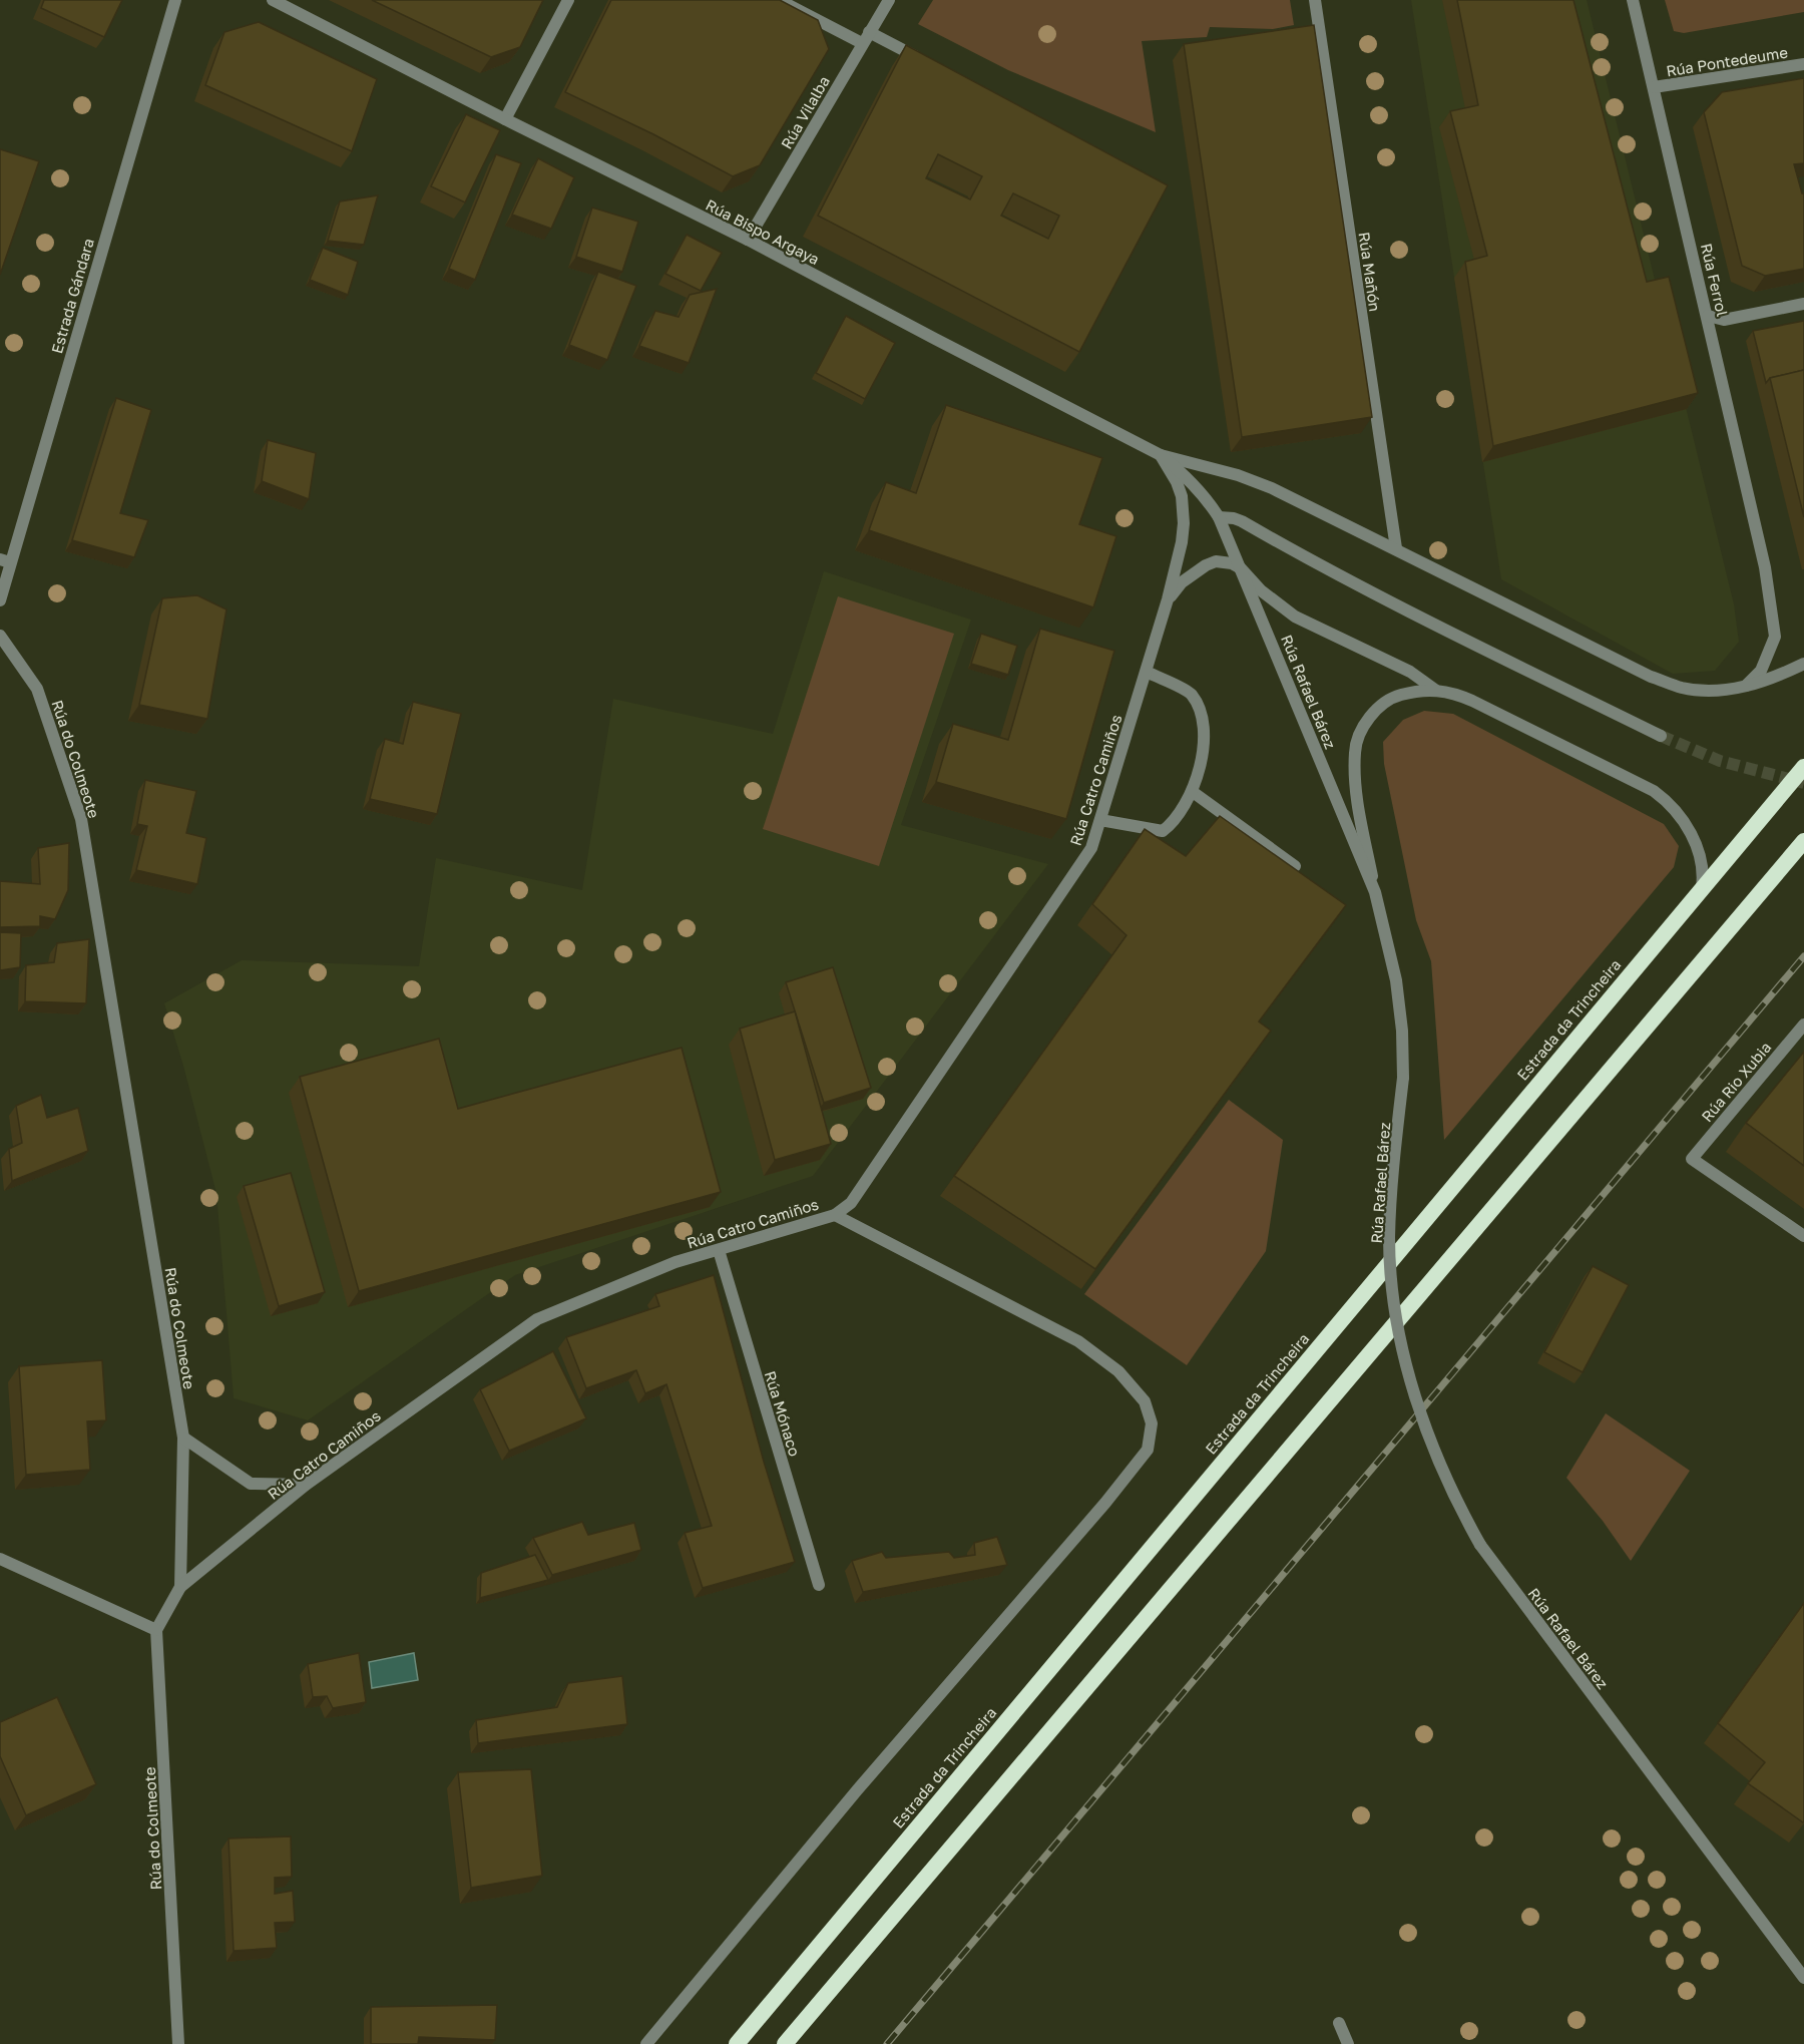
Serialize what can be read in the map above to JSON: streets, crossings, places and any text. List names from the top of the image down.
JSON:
{
  "streets": {
    "highway": ["Estrada da Trincheira"],
    "street": [
      "Rúa Pontedeume",
      "Rúa Vilalba",
      "Rúa Bispo Argaya",
      "Rúa Mañón",
      "Rúa Ferrol",
      "Estrada Gándara",
      "Rúa Rafael Bárez",
      "Rúa do Colmeote",
      "Rúa Catro Camiños",
      "Rúa Rio Xubia",
      "Rúa Mónaco"
    ]
  },
  "crossings": [
    ["Rúa Pontedeume", "Rúa Ferrol"],
    ["Rúa Vilalba", "Rúa Bispo Argaya"],
    ["Rúa Bispo Argaya", "Rúa Rafael Bárez"],
    ["Rúa Bispo Argaya", "Rúa Catro Camiños"],
    ["Rúa do Colmeote", "Rúa Catro Camiños"],
    ["Rúa Catro Camiños", "Rúa Mónaco"]
  ]
}
